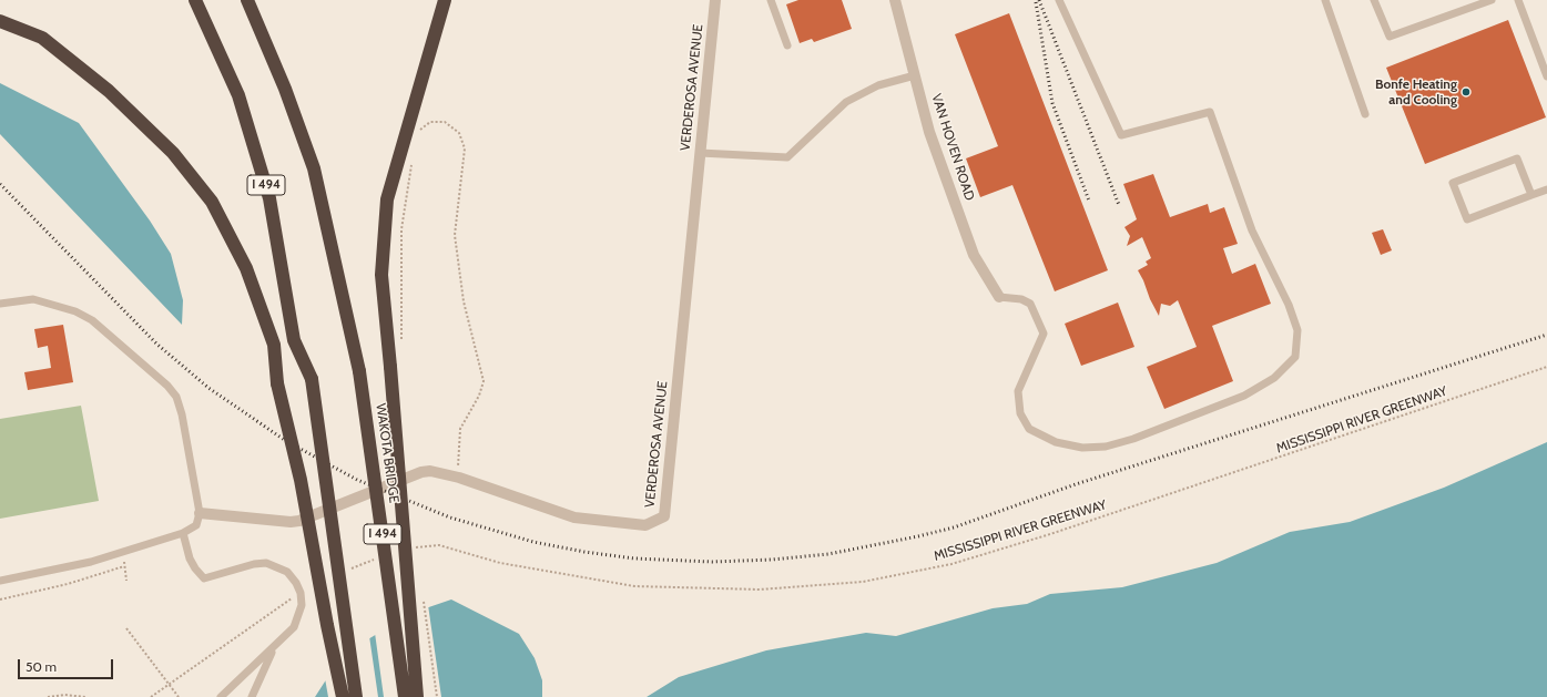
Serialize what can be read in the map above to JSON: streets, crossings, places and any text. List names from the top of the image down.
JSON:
{
  "streets": {
    "highway": ["I 494", "WAKOTA BRIDGE"],
    "street": ["VERDEROSA AVENUE", "VAN HOVEN ROAD"],
    "path": ["MISSISSIPPI RIVER GREENWAY"]
  },
  "places": ["Bonfe Heating and Cooling"],
  "scale_bar": "50 m"
}
